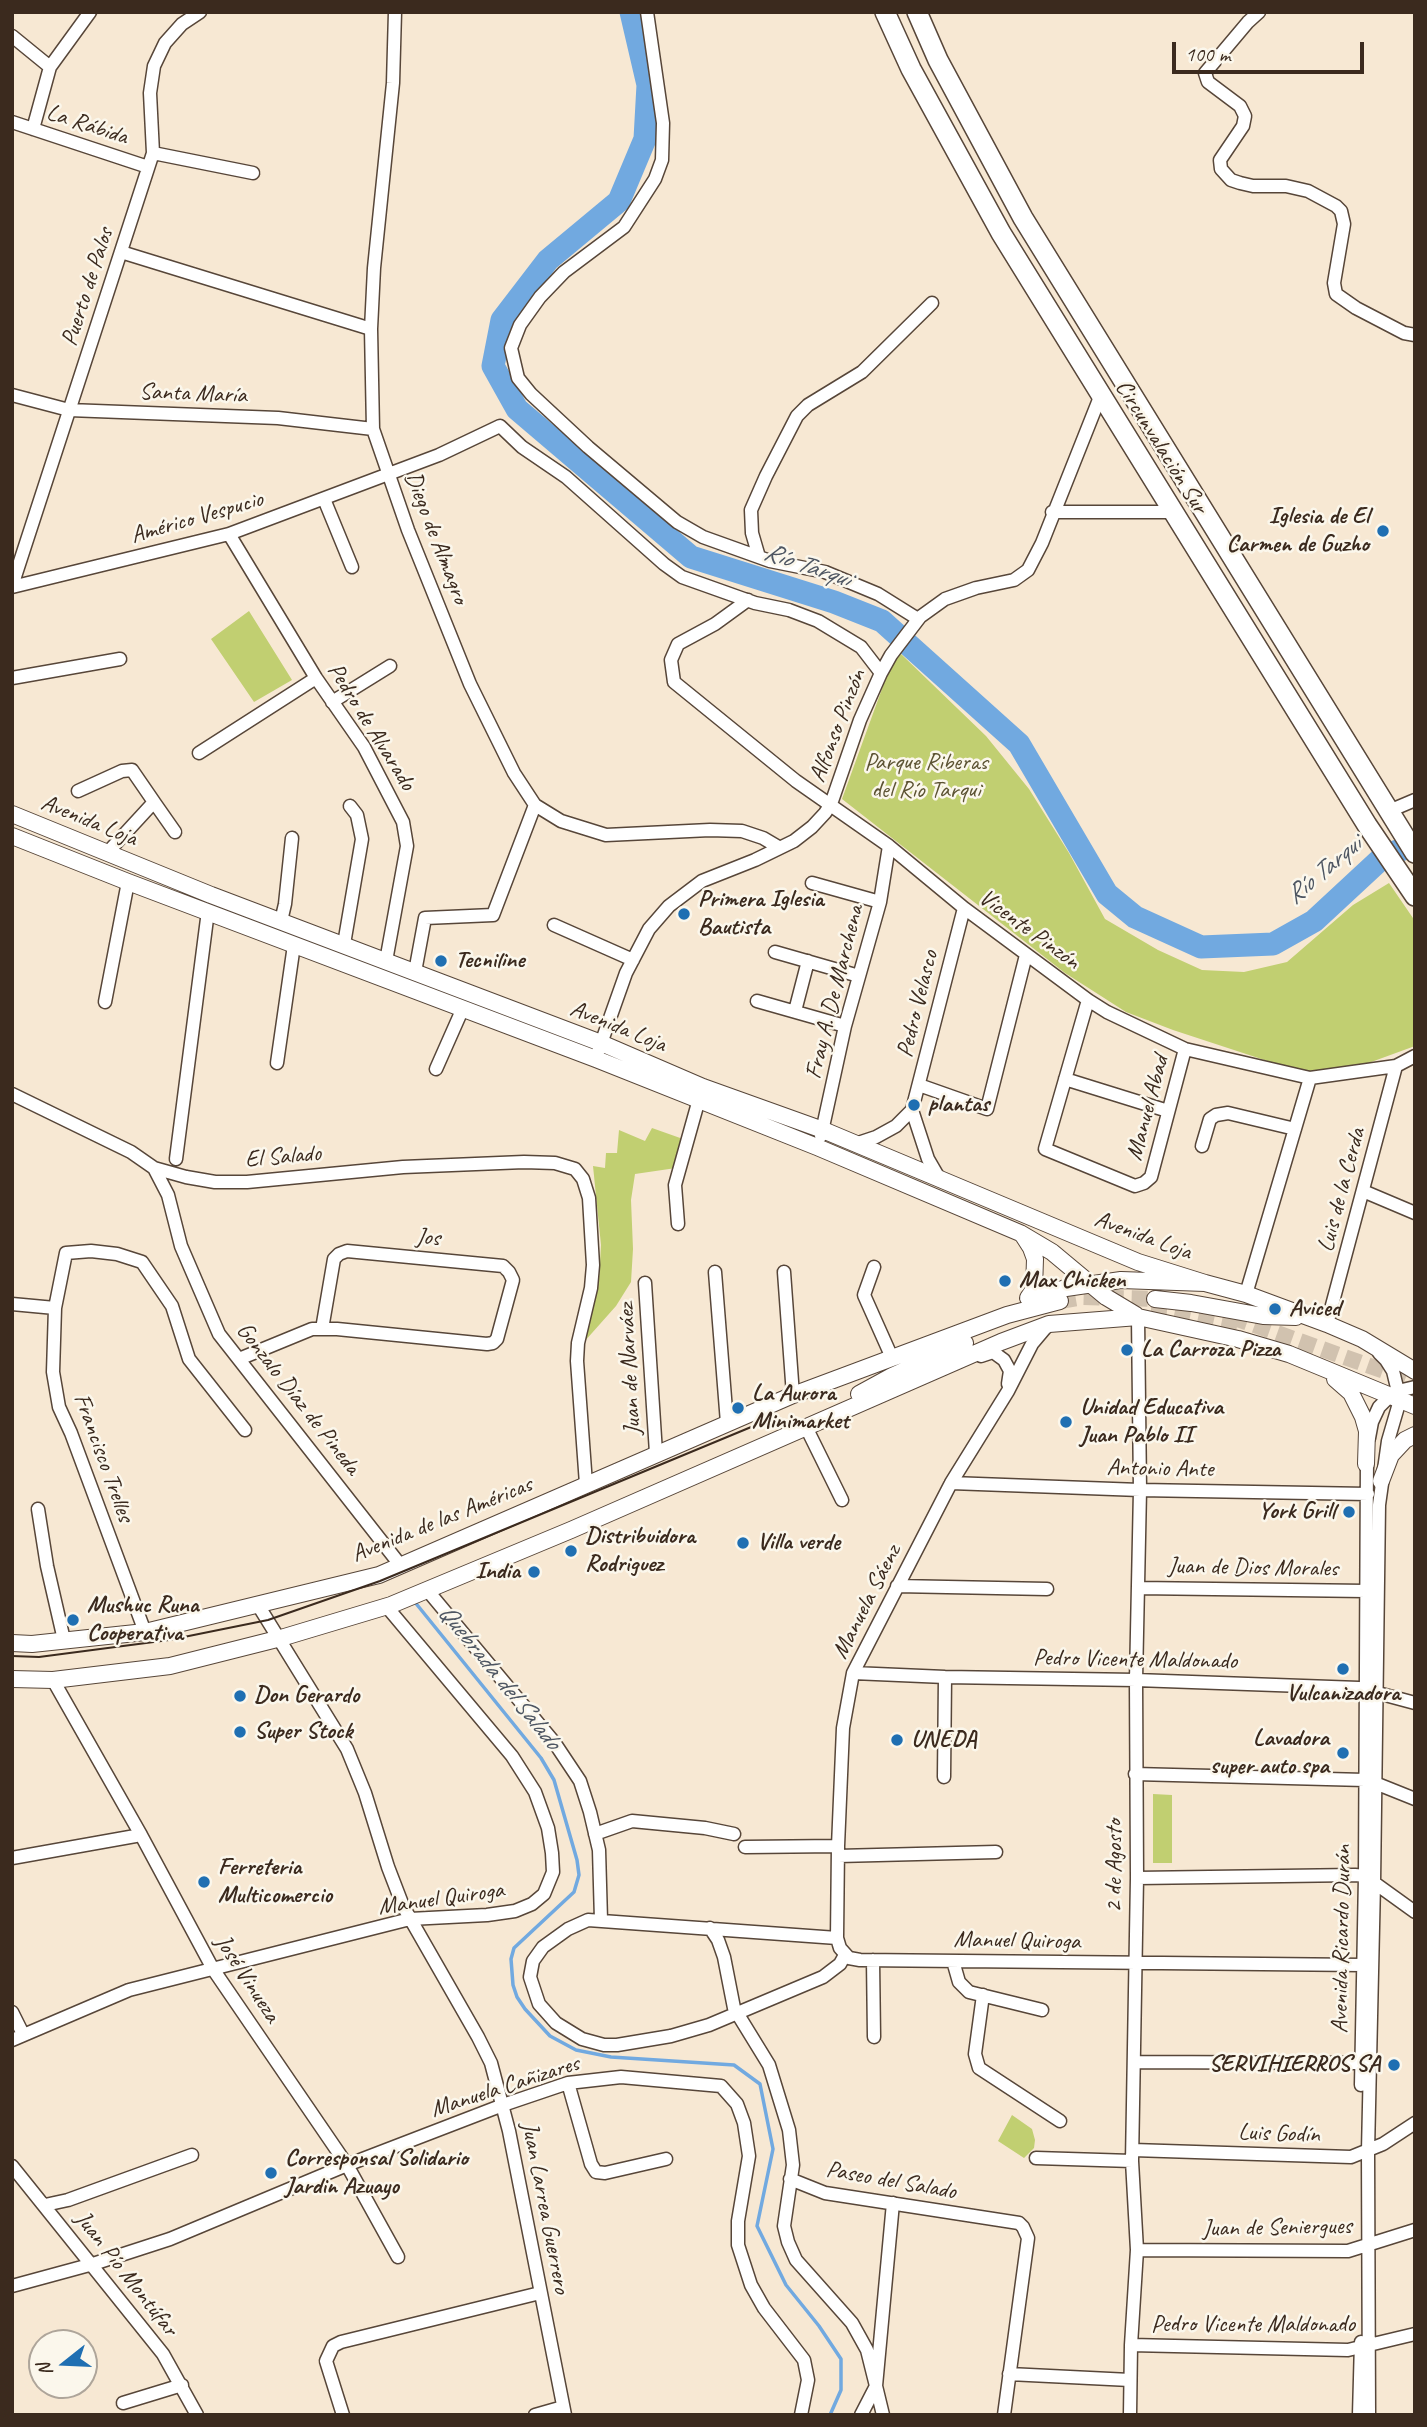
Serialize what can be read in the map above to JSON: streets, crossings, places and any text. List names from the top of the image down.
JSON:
{
  "streets": {
    "highway": ["Circunvalación Sur"],
    "main road": ["Avenida Loja", "Avenida de las Américas"],
    "street": [
      "La Rábida",
      "Puerto de Palos",
      "Santa María",
      "Américo Vespucio",
      "Diego de Almagro",
      "Alfonso Pinzón",
      "Pedro de Alvarado",
      "Vicente Pinzón",
      "Fray A. De Marchena",
      "Pedro Velasco",
      "Manuel Abad",
      "El Salado",
      "Luis de la Cerda",
      "Jos",
      "Juan de Narváez",
      "Gonzalo Díaz de Pineda",
      "Francisco Trelles",
      "Antonio Ante",
      "Juan de Dios Morales",
      "Manuela Sáenz",
      "Pedro Vicente Maldonado",
      "2 de Agosto",
      "Manuel Quiroga",
      "Avenida Ricardo Durán",
      "José Vinueza",
      "Manuela Cañizares",
      "Luis Godín",
      "Paseo del Salado",
      "Juan Larrea Guerrero",
      "Juan de Seniergues",
      "Juan Pío Montúfar"
    ]
  },
  "crossings": [
    ["La Rábida", "Puerto de Palos"],
    ["Puerto de Palos", "Santa María"],
    ["Puerto de Palos", "Américo Vespucio"],
    ["Santa María", "Diego de Almagro"],
    ["Circunvalación Sur", "Alfonso Pinzón"],
    ["Américo Vespucio", "Diego de Almagro"],
    ["Américo Vespucio", "Pedro de Alvarado"],
    ["Américo Vespucio", "Vicente Pinzón"],
    ["Diego de Almagro", "Alfonso Pinzón"],
    ["Alfonso Pinzón", "Avenida Loja"],
    ["Alfonso Pinzón", "Vicente Pinzón"],
    ["Pedro de Alvarado", "Avenida Loja"],
    ["Avenida Loja", "Fray A. De Marchena"],
    ["Avenida Loja", "Avenida de las Américas"],
    ["Avenida Loja", "2 de Agosto"],
    ["Vicente Pinzón", "Fray A. De Marchena"],
    ["Vicente Pinzón", "Pedro Velasco"],
    ["Vicente Pinzón", "Manuel Abad"],
    ["Vicente Pinzón", "Luis de la Cerda"],
    ["El Salado", "Gonzalo Díaz de Pineda"],
    ["El Salado", "Avenida de las Américas"],
    ["Luis de la Cerda", "Avenida de las Américas"],
    ["Juan de Narváez", "Avenida de las Américas"],
    ["Gonzalo Díaz de Pineda", "Avenida de las Américas"],
    ["Francisco Trelles", "Avenida de las Américas"],
    ["Antonio Ante", "Manuela Sáenz"],
    ["Antonio Ante", "2 de Agosto"],
    ["Antonio Ante", "Avenida Ricardo Durán"],
    ["Avenida de las Américas", "Manuela Sáenz"],
    ["Avenida de las Américas", "2 de Agosto"],
    ["Avenida de las Américas", "Manuel Quiroga"],
    ["Avenida de las Américas", "Avenida Ricardo Durán"],
    ["Avenida de las Américas", "José Vinueza"],
    ["Avenida de las Américas", "Juan Larrea Guerrero"],
    ["Juan de Dios Morales", "2 de Agosto"],
    ["Juan de Dios Morales", "Avenida Ricardo Durán"],
    ["Manuela Sáenz", "Pedro Vicente Maldonado"],
    ["Pedro Vicente Maldonado", "2 de Agosto"],
    ["Pedro Vicente Maldonado", "Avenida Ricardo Durán"],
    ["2 de Agosto", "Manuel Quiroga"],
    ["2 de Agosto", "Luis Godín"],
    ["2 de Agosto", "Juan de Seniergues"],
    ["Manuel Quiroga", "Avenida Ricardo Durán"],
    ["Manuel Quiroga", "José Vinueza"],
    ["Manuel Quiroga", "Juan Larrea Guerrero"],
    ["Avenida Ricardo Durán", "Luis Godín"],
    ["Avenida Ricardo Durán", "Juan de Seniergues"],
    ["José Vinueza", "Manuela Cañizares"],
    ["Manuela Cañizares", "Juan Larrea Guerrero"],
    ["Manuela Cañizares", "Juan Pío Montúfar"]
  ],
  "water": ["Río Tarqui", "Quebrada del Salado"],
  "parks": ["Parque Riberas del Río Tarqui"],
  "places": [
    "Iglesia de El Carmen de Guzho",
    "Primera Iglesia Bautista",
    "Tecniline",
    "plantas",
    "Max Chicken",
    "Aviced",
    "La Carroza Pizza",
    "La Aurora Minimarket",
    "Unidad Educativa Juan Pablo II",
    "York Grill",
    "Villa verde",
    "Distribuidora Rodriguez",
    "India",
    "Mushuc Runa Cooperativa",
    "Vulcanizadora",
    "Don Gerardo",
    "Super Stock",
    "UNEDA",
    "Lavadora super auto spa",
    "Ferreteria Multicomercio",
    "SERVIHIERROS SA",
    "Corresponsal Solidario Jardin Azuayo"
  ],
  "scale_bar": "100 m",
  "north": "left"
}
